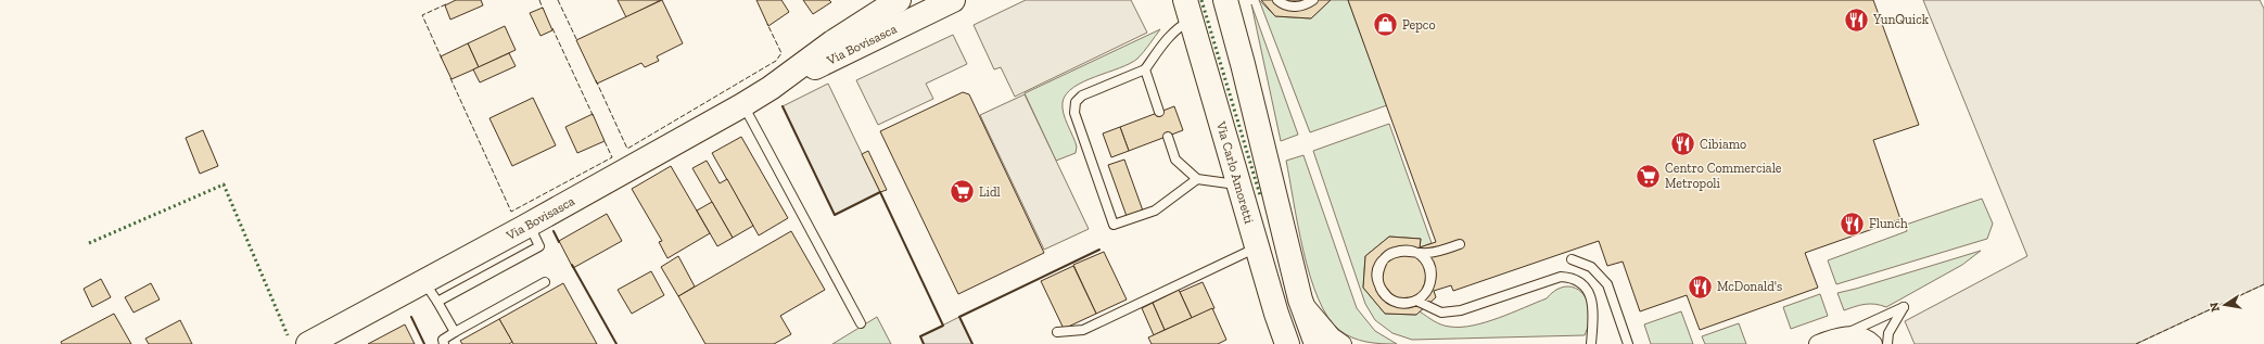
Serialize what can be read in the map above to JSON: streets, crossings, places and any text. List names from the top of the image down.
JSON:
{
  "streets": {
    "street": ["Via Bovisasca", "Via Carlo Amoretti"]
  },
  "places": {
    "restaurant": [
      "YunQuick",
      "Cibiamo",
      "Flunch",
      "McDonald's"
    ],
    "shop": ["Pepco"],
    "supermarket": ["Centro Commerciale Metropoli", "Lidl"]
  },
  "north": "left"
}
